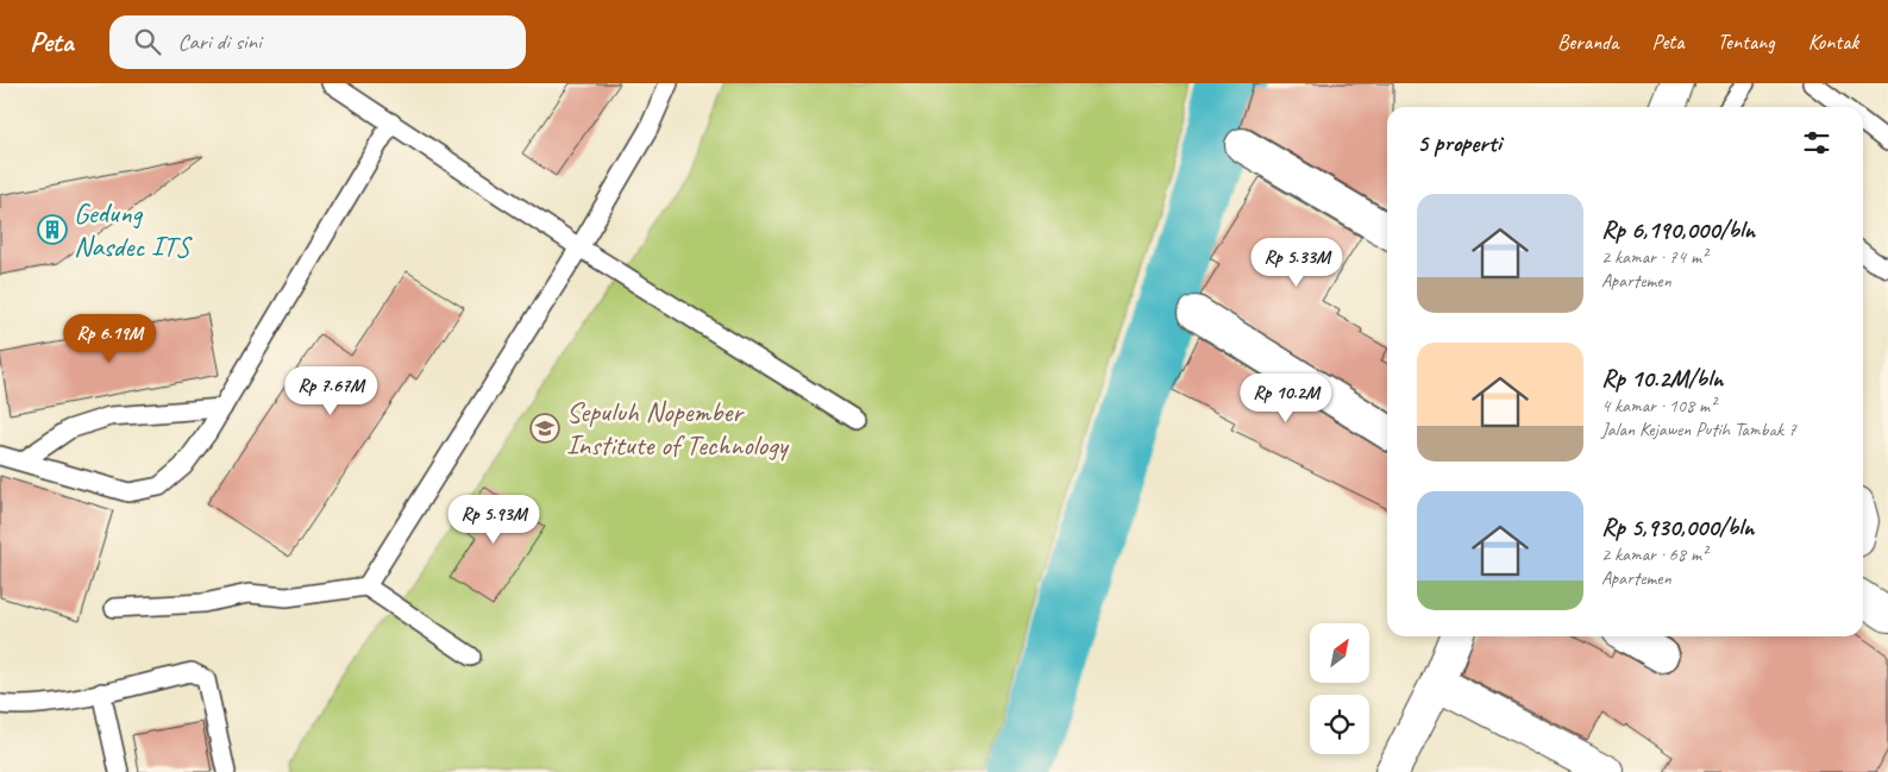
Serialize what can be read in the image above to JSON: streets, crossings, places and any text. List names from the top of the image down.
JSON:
{
  "places": {
    "building": ["Gedung Nasdec ITS"],
    "school or university": ["Sepuluh Nopember Institute of Technology"]
  },
  "north": "top right",
  "page": {
    "header": "Peta",
    "search": "Cari di sini",
    "nav": [
      "Beranda",
      "Peta",
      "Tentang",
      "Kontak"
    ],
    "heading": "5 properti",
    "list": [
      {
        "name": "Rp 6,190,000/bln",
        "note": "2 kamar · 74 m² · Apartemen"
      },
      {
        "name": "Rp 10.2M/bln",
        "note": "4 kamar · 108 m² · Jalan Kejawen Putih Tambak 7"
      },
      {
        "name": "Rp 5,930,000/bln",
        "note": "2 kamar · 68 m² · Apartemen"
      }
    ],
    "price": [
      "Rp 5.33M",
      "Rp 6.19M",
      "Rp 7.67M",
      "Rp 10.2M",
      "Rp 5.93M"
    ]
  }
}
